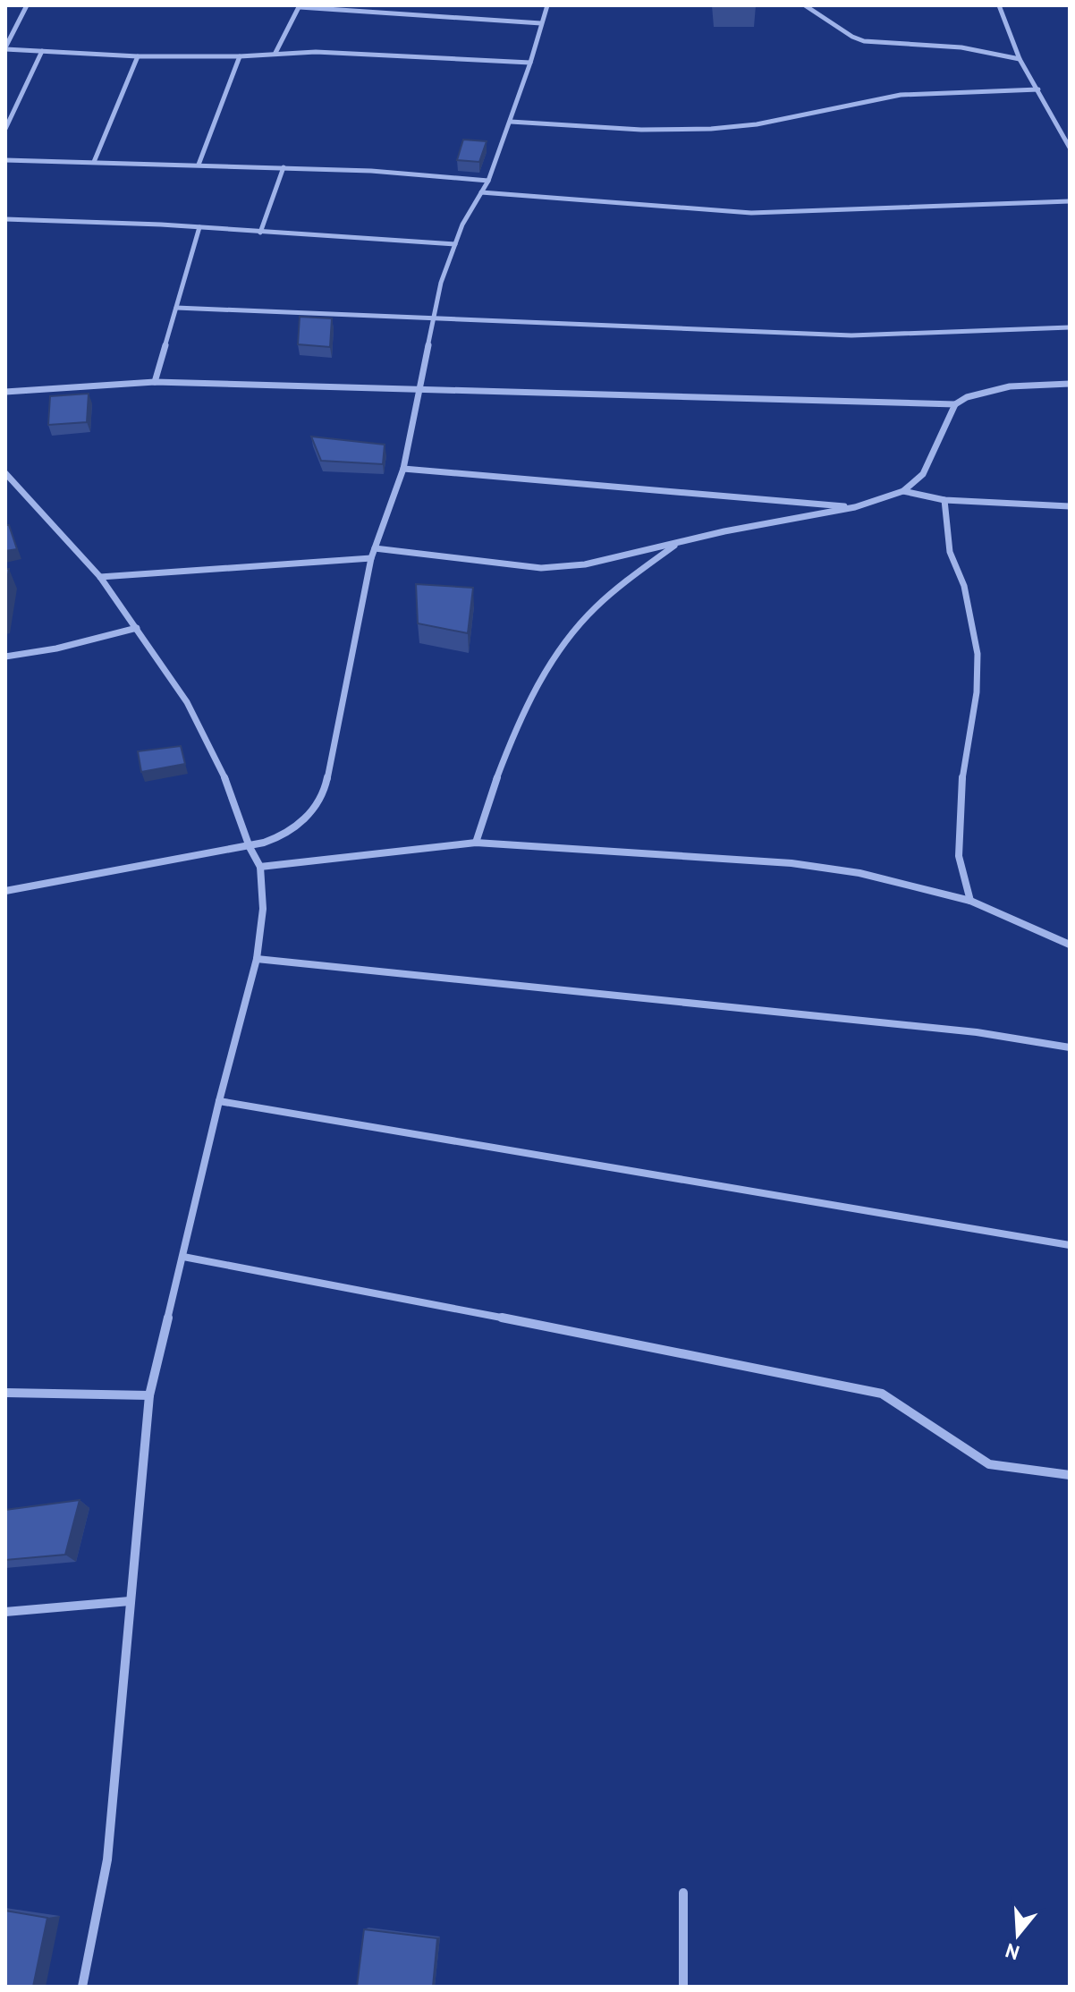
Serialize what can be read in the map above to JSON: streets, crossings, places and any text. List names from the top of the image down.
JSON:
{
  "north": "bottom"
}
